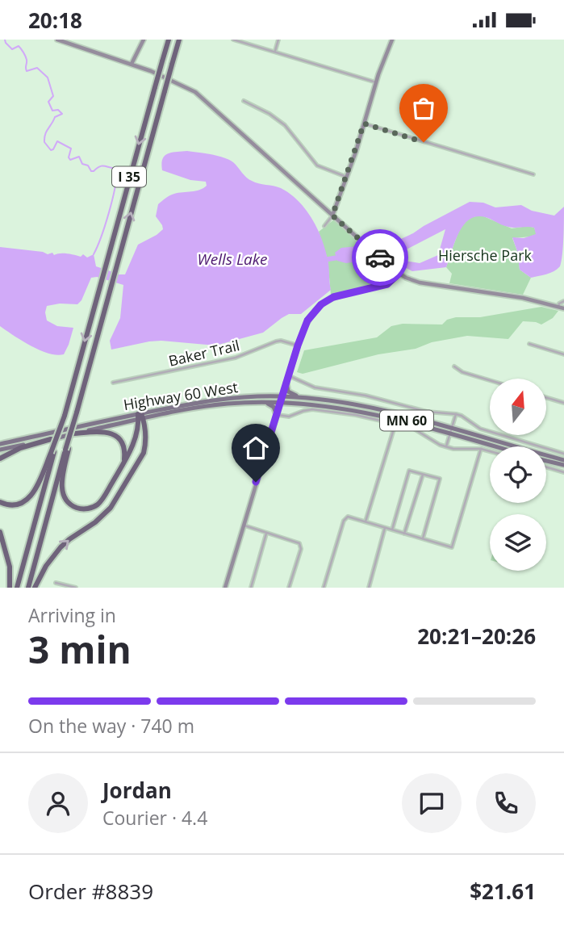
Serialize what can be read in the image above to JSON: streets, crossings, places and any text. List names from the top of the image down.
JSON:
{
  "streets": {
    "highway": ["I 35"],
    "main road": ["Highway 60 West", "MN 60"],
    "street": ["Baker Trail"]
  },
  "water": ["Wells Lake"],
  "parks": ["Hiersche Park"],
  "north": "top",
  "page": {
    "status": "20:18",
    "heading": ["3 min", "Arriving in", "20:21–20:26"],
    "panel": [
      "Jordan",
      "Courier · 4.4",
      "Order #8839",
      "$21.61"
    ],
    "bar": "On the way · 740 m"
  }
}
